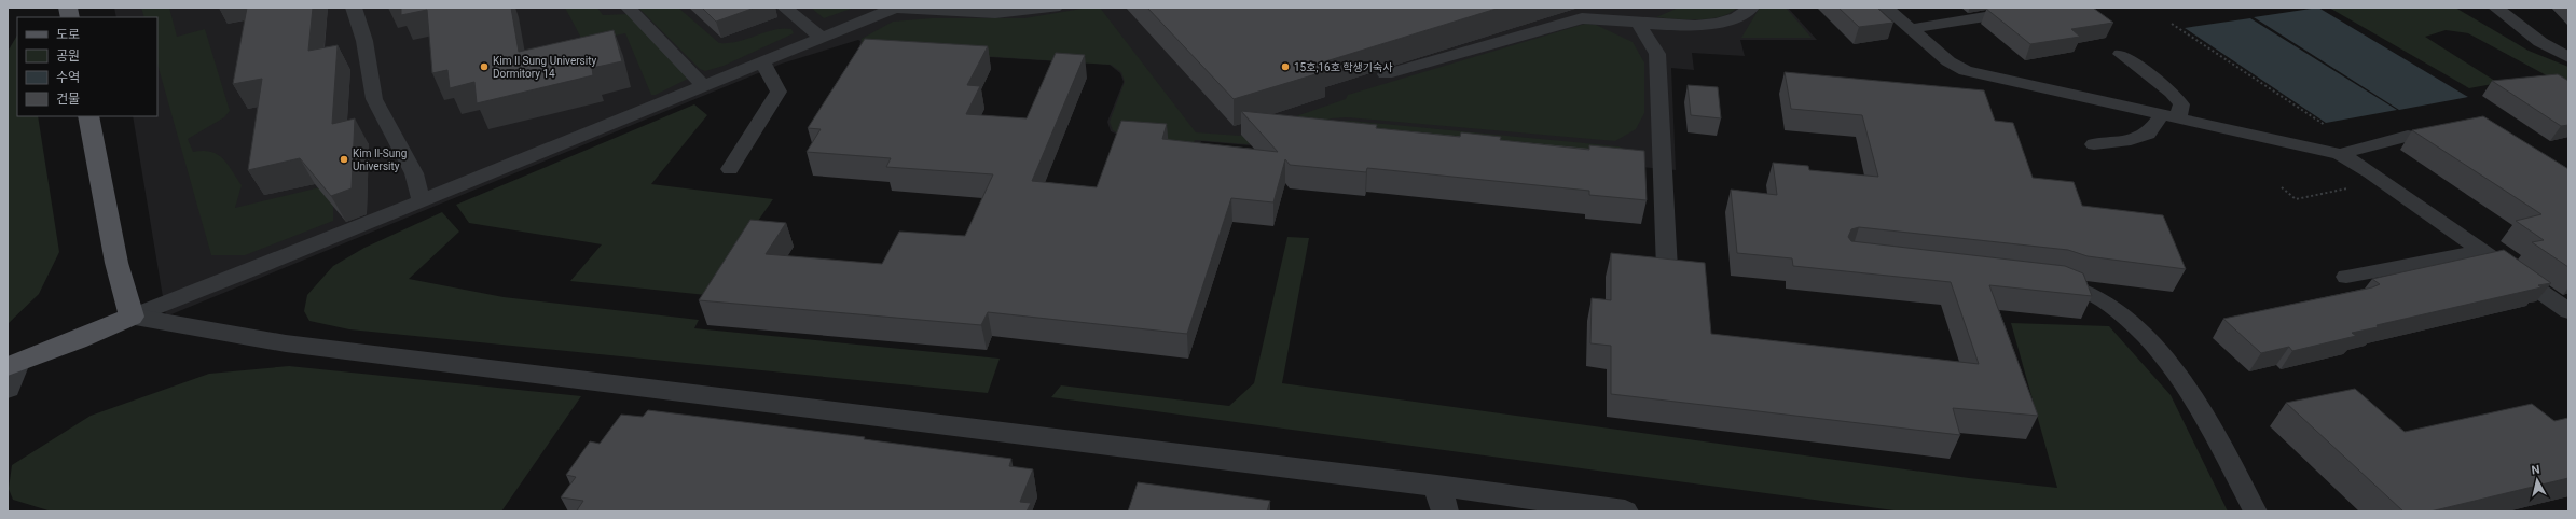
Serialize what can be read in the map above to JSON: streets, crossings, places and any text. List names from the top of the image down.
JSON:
{
  "places": ["Kim Il Sung University Dormitory 14", "15호,16호 학생기숙사", "Kim Il-Sung University"],
  "legend": [
    "도로",
    "공원",
    "수역",
    "건물"
  ],
  "north": "top"
}
